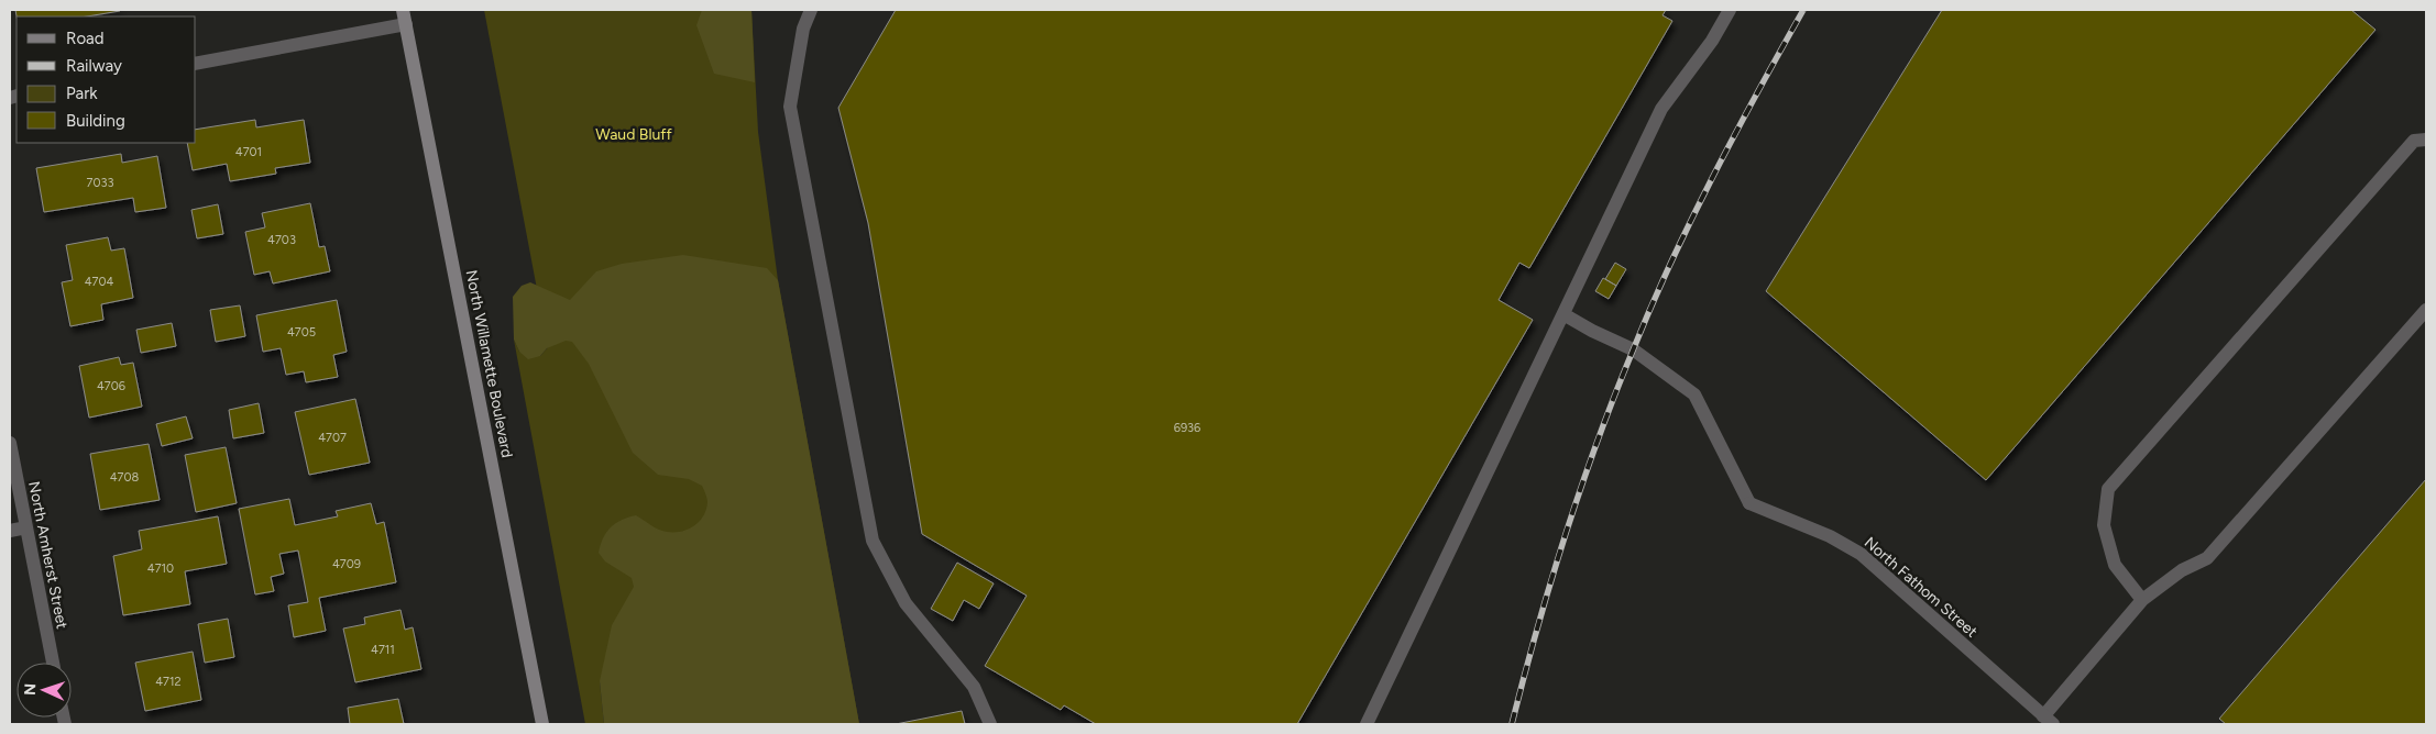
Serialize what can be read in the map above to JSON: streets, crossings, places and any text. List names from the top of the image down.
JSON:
{
  "streets": {
    "main road": ["North Willamette Boulevard"],
    "street": ["North Amherst Street", "North Fathom Street"]
  },
  "parks": ["Waud Bluff"],
  "house_numbers": [
    "4701",
    "7033",
    "4703",
    "4704",
    "4705",
    "4706",
    "6936",
    "4707",
    "4708",
    "4709",
    "4710",
    "4711",
    "4712"
  ],
  "legend": [
    "Road",
    "Railway",
    "Park",
    "Building"
  ],
  "north": "left"
}
